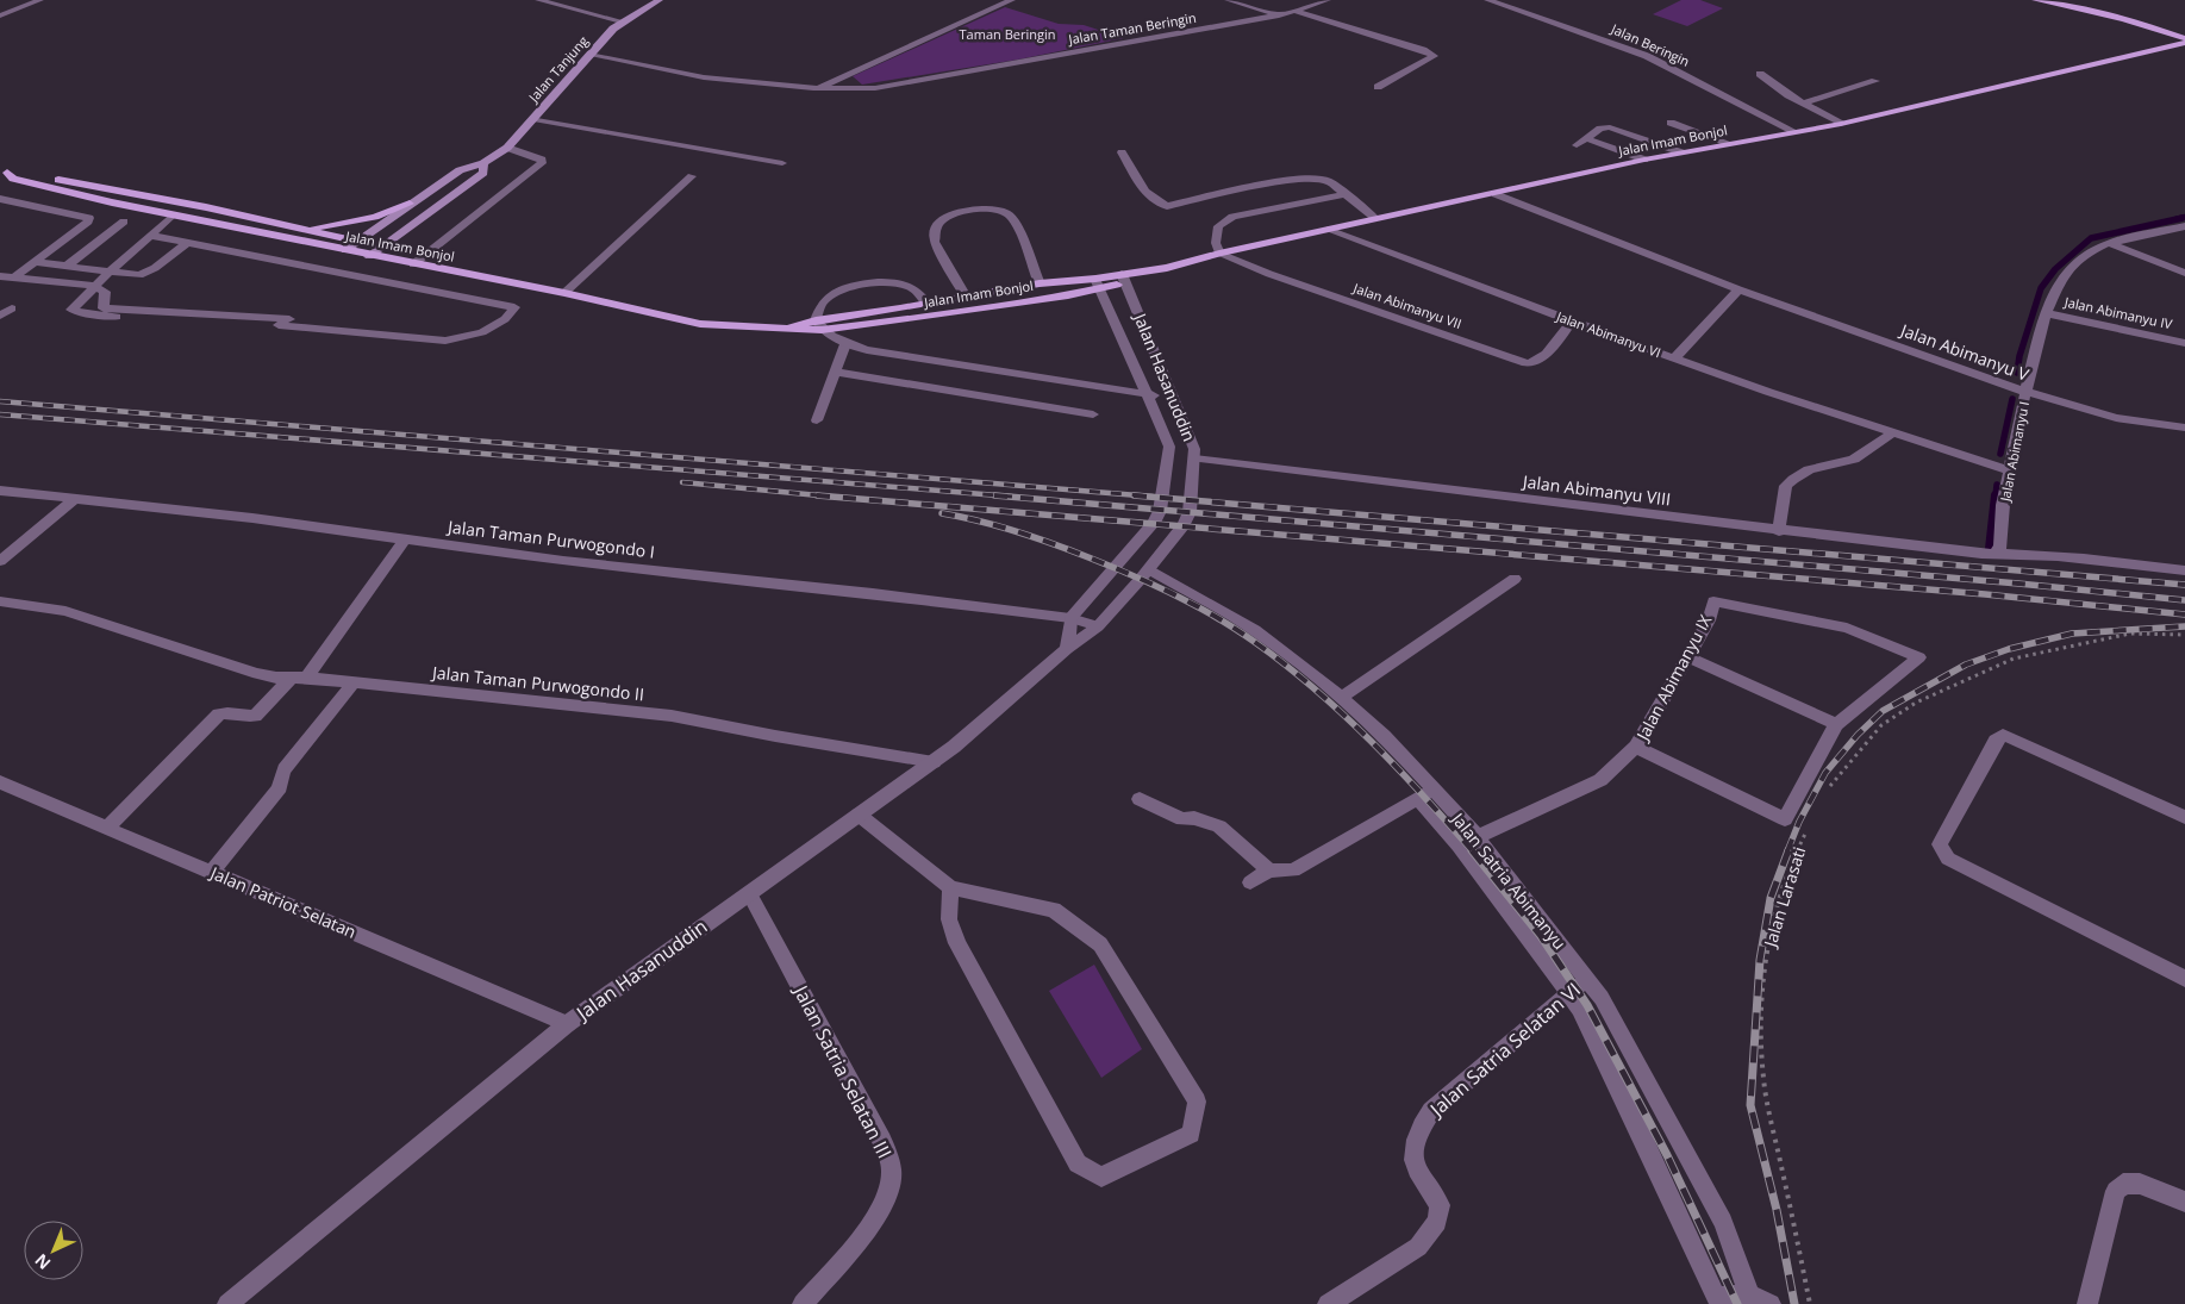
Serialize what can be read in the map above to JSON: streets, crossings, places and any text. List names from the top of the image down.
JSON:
{
  "streets": {
    "main road": ["Jalan Tanjung", "Jalan Imam Bonjol"],
    "street": [
      "Jalan Taman Beringin",
      "Jalan Beringin",
      "Jalan Abimanyu VII",
      "Jalan Abimanyu IV",
      "Jalan Abimanyu VI",
      "Jalan Abimanyu V",
      "Jalan Hasanuddin",
      "Jalan Abimanyu I",
      "Jalan Abimanyu VIII",
      "Jalan Taman Purwogondo I",
      "Jalan Abimanyu IX",
      "Jalan Taman Purwogondo II",
      "Jalan Satria Abimanyu",
      "Jalan Patriot Selatan",
      "Jalan Satria Selatan VI",
      "Jalan Satria Selatan III"
    ],
    "path": ["Jalan Larasati"]
  },
  "crossings": [
    ["Jalan Taman Beringin", "Jalan Tanjung"],
    ["Jalan Beringin", "Jalan Imam Bonjol"],
    ["Jalan Tanjung", "Jalan Imam Bonjol"],
    ["Jalan Imam Bonjol", "Jalan Abimanyu VII"],
    ["Jalan Imam Bonjol", "Jalan Abimanyu VI"],
    ["Jalan Imam Bonjol", "Jalan Abimanyu V"],
    ["Jalan Imam Bonjol", "Jalan Hasanuddin"],
    ["Jalan Abimanyu VII", "Jalan Abimanyu VI"],
    ["Jalan Abimanyu IV", "Jalan Abimanyu I"],
    ["Jalan Abimanyu VI", "Jalan Abimanyu I"],
    ["Jalan Abimanyu V", "Jalan Abimanyu I"],
    ["Jalan Hasanuddin", "Jalan Abimanyu VIII"],
    ["Jalan Hasanuddin", "Jalan Taman Purwogondo I"],
    ["Jalan Hasanuddin", "Jalan Taman Purwogondo II"],
    ["Jalan Hasanuddin", "Jalan Satria Abimanyu"],
    ["Jalan Hasanuddin", "Jalan Patriot Selatan"],
    ["Jalan Hasanuddin", "Jalan Satria Selatan III"],
    ["Jalan Abimanyu I", "Jalan Abimanyu VIII"],
    ["Jalan Abimanyu IX", "Jalan Satria Abimanyu"],
    ["Jalan Satria Abimanyu", "Jalan Satria Selatan VI"]
  ],
  "parks": ["Taman Beringin"],
  "north": "bottom left"
}
